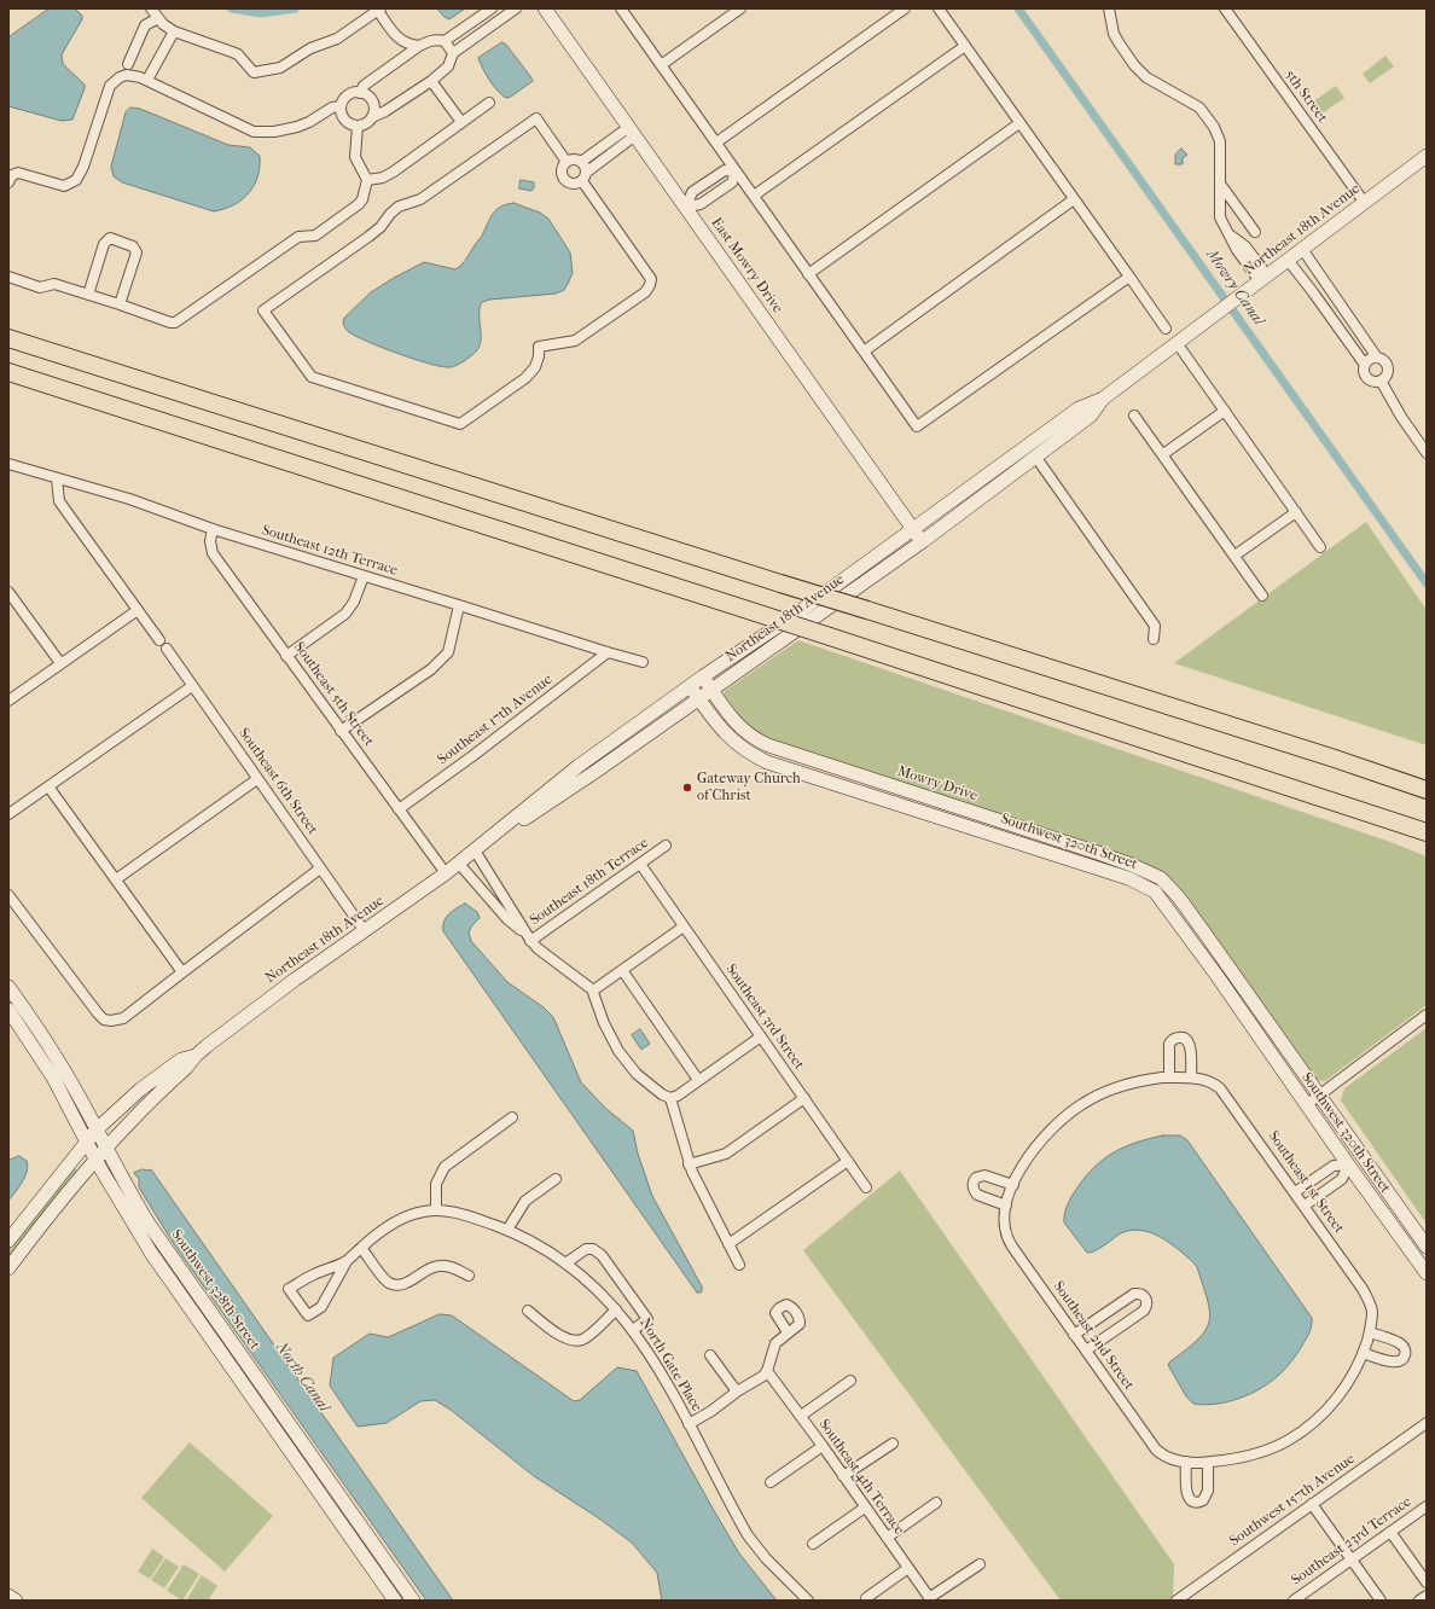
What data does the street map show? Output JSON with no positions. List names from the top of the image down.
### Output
{
  "streets": {
    "street": [
      "5th Street",
      "Northeast 18th Avenue",
      "East Mowry Drive",
      "Southeast 12th Terrace",
      "Southeast 5th Street",
      "Southeast 17th Avenue",
      "Southeast 6th Street",
      "Mowry Drive",
      "Southwest 320th Street",
      "Southeast 18th Terrace",
      "Southeast 3rd Street",
      "Southeast 1st Street",
      "Southwest 328th Street",
      "Southeast 2nd Street",
      "North Gate Place",
      "Southeast 4th Terrace",
      "Southwest 157th Avenue",
      "Southeast 23rd Terrace"
    ]
  },
  "crossings": [
    ["5th Street", "Northeast 18th Avenue"],
    ["Northeast 18th Avenue", "East Mowry Drive"],
    ["Northeast 18th Avenue", "Southeast 5th Street"],
    ["Northeast 18th Avenue", "Southeast 6th Street"],
    ["Northeast 18th Avenue", "Mowry Drive"],
    ["Northeast 18th Avenue", "Southwest 320th Street"],
    ["Northeast 18th Avenue", "Southwest 328th Street"],
    ["Southeast 12th Terrace", "Southeast 5th Street"],
    ["Southeast 12th Terrace", "Southeast 17th Avenue"],
    ["Southeast 5th Street", "Southeast 17th Avenue"],
    ["Mowry Drive", "Southwest 320th Street"],
    ["Southeast 18th Terrace", "Southeast 3rd Street"],
    ["Southeast 1st Street", "Southeast 2nd Street"]
  ],
  "water": ["Mowry Canal", "North Canal"],
  "places": ["Gateway Church of Christ"]
}
